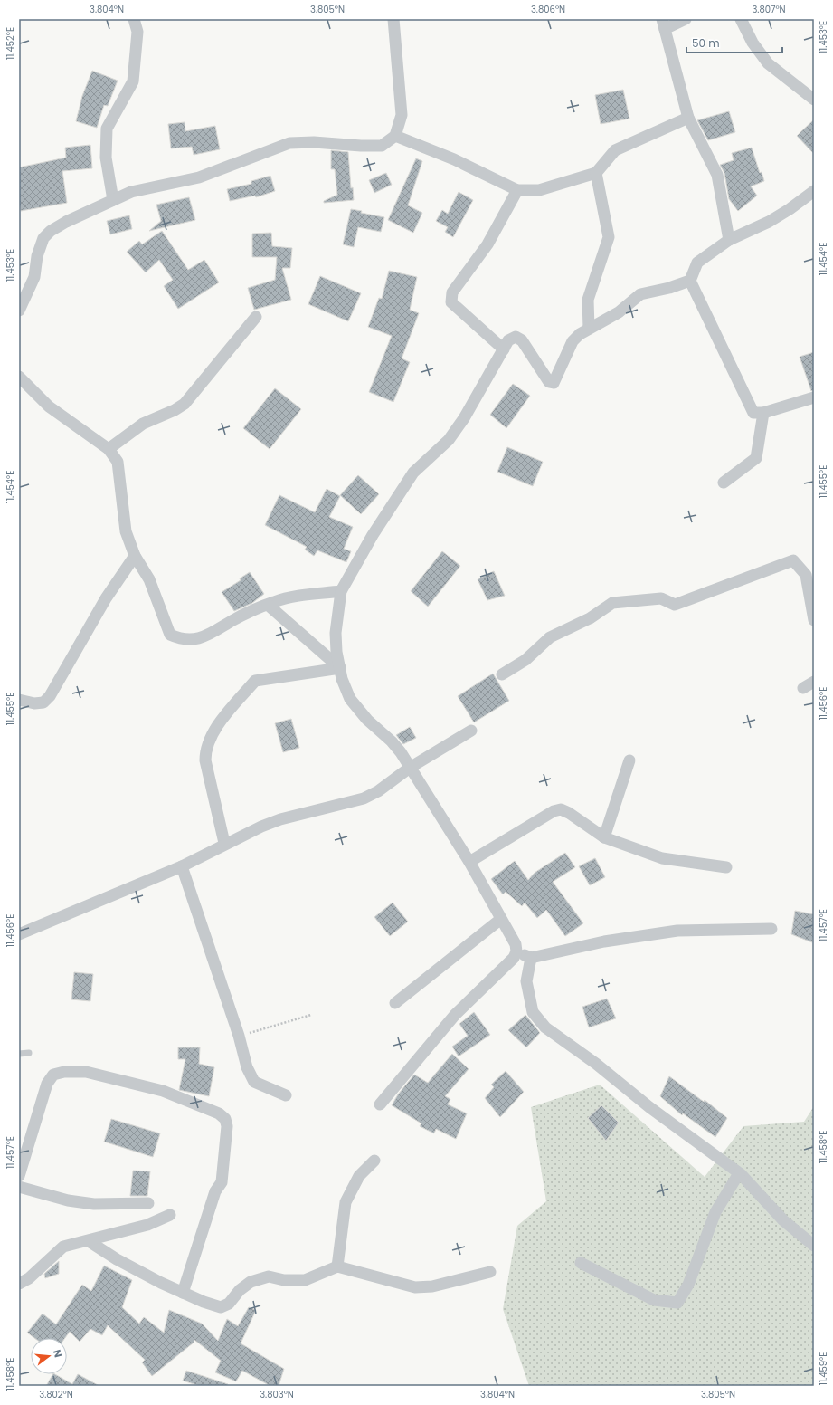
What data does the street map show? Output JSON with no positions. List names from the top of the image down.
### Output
{
  "scale_bar": "50 m",
  "north": "right",
  "coordinates": [
    "3.804°N",
    "3.805°N",
    "3.806°N",
    "3.807°N",
    "11.453°E",
    "11.452°E",
    "11.454°E",
    "11.455°E",
    "11.456°E",
    "11.457°E",
    "11.458°E",
    "11.459°E",
    "3.802°N",
    "3.803°N"
  ]
}
